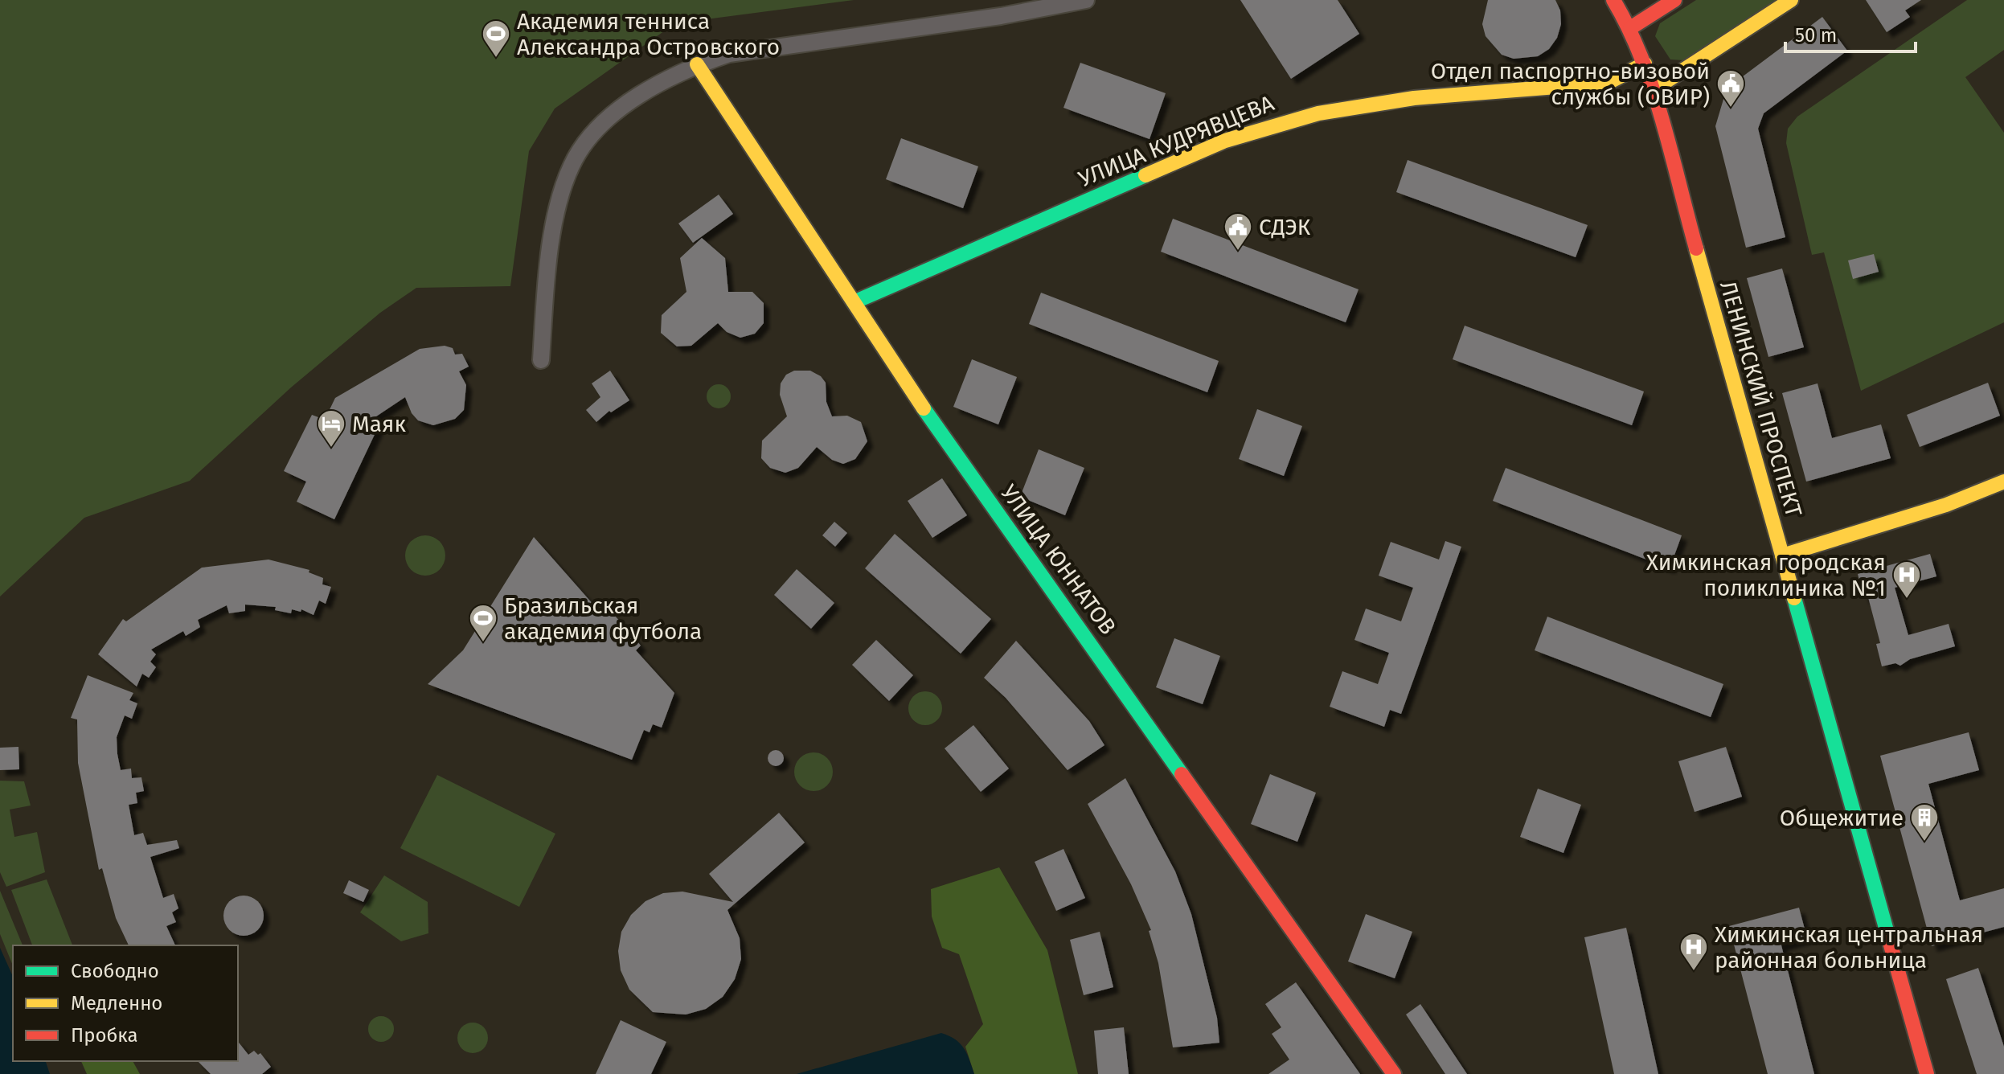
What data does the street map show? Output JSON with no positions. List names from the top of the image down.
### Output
{
  "streets": {
    "street": ["УЛИЦА КУДРЯВЦЕВА", "ЛЕНИНСКИЙ ПРОСПЕКТ", "УЛИЦА ЮННАТОВ"]
  },
  "crossings": [
    ["УЛИЦА КУДРЯВЦЕВА", "ЛЕНИНСКИЙ ПРОСПЕКТ"],
    ["УЛИЦА КУДРЯВЦЕВА", "УЛИЦА ЮННАТОВ"]
  ],
  "places": {
    "sports": ["Академия тенниса Александра Островского", "Бразильская академия футбола"],
    "public building": ["Отдел паспортно-визовой службы (ОВИР)", "СДЭК"],
    "hotel": ["Маяк"],
    "hospital": ["Химкинская городская поликлиника №1", "Химкинская центральная районная больница"],
    "building": ["Общежитие"]
  },
  "legend": ["Свободно", "Медленно", "Пробка"],
  "scale_bar": "50 m"
}
